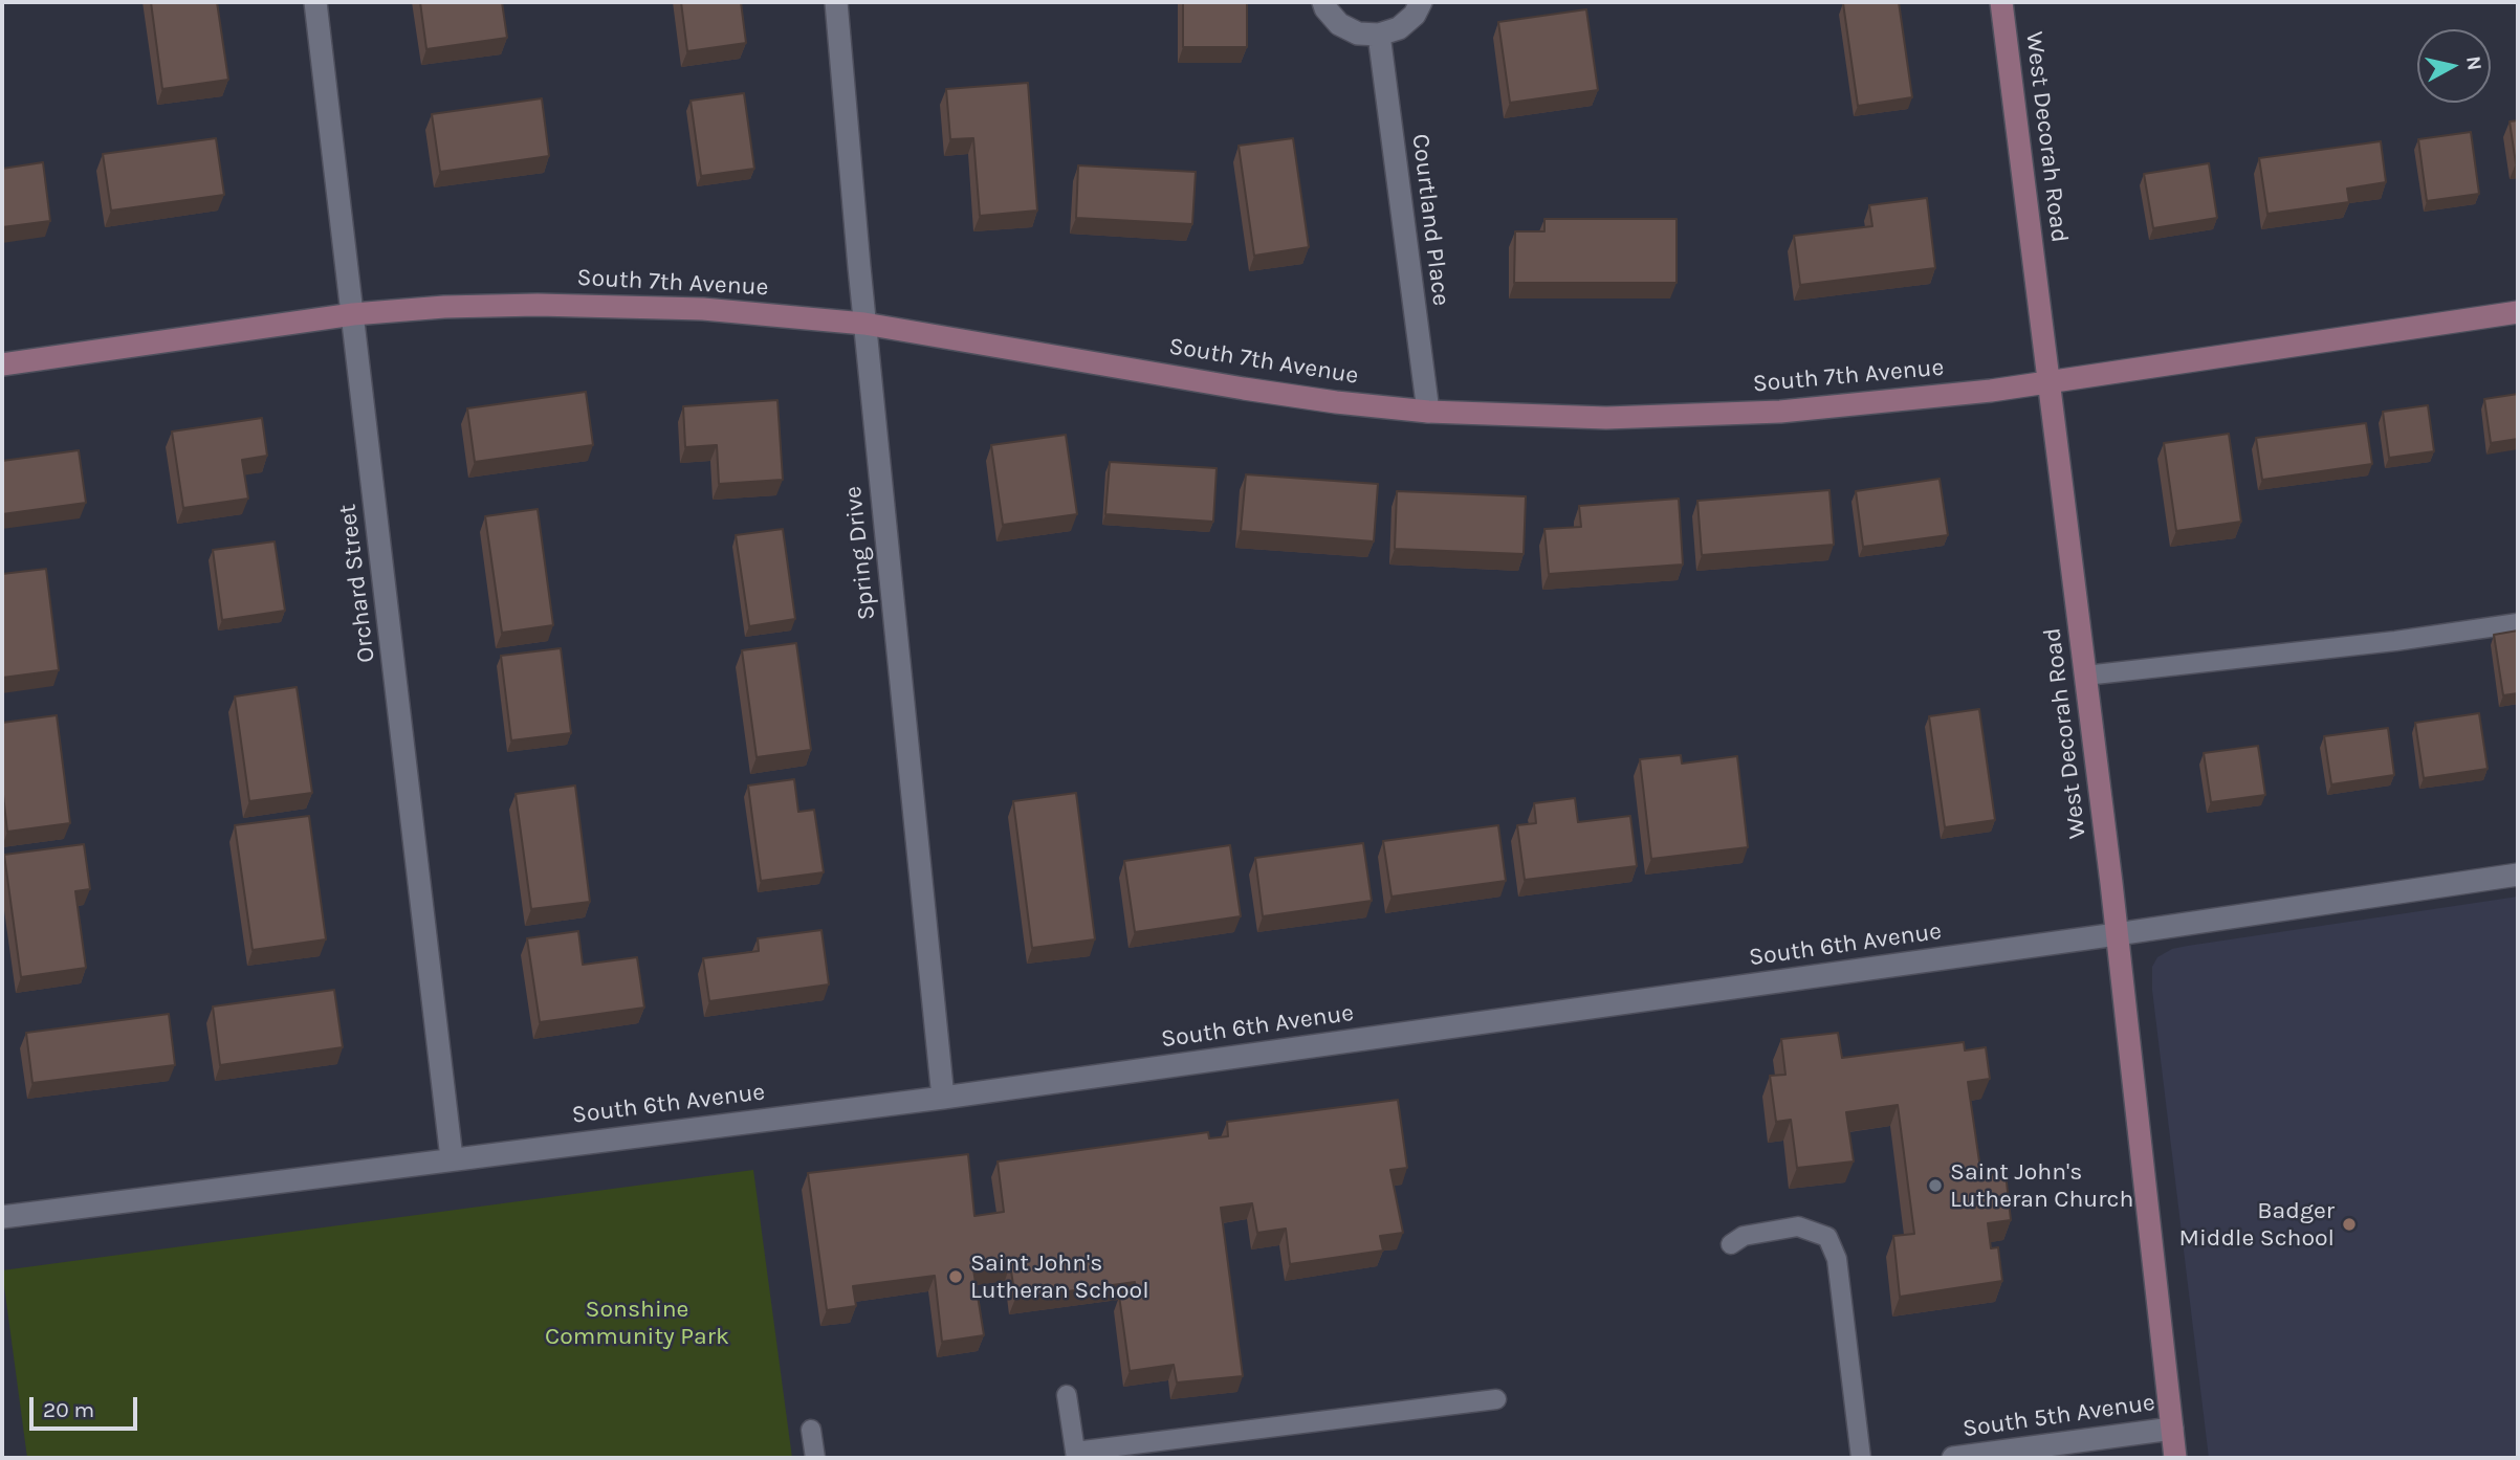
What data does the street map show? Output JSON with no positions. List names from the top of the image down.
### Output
{
  "streets": {
    "street": [
      "West Decorah Road",
      "Courtland Place",
      "South 7th Avenue",
      "Spring Drive",
      "Orchard Street",
      "South 6th Avenue",
      "South 5th Avenue"
    ]
  },
  "crossings": [
    ["West Decorah Road", "South 7th Avenue"],
    ["West Decorah Road", "South 6th Avenue"],
    ["West Decorah Road", "South 5th Avenue"],
    ["Courtland Place", "South 7th Avenue"],
    ["South 7th Avenue", "Spring Drive"],
    ["South 7th Avenue", "Orchard Street"],
    ["Spring Drive", "South 6th Avenue"],
    ["Orchard Street", "South 6th Avenue"]
  ],
  "parks": ["Sonshine Community Park"],
  "places": ["Saint John's Lutheran Church", "Badger Middle School", "Saint John's Lutheran School"],
  "scale_bar": "20 m",
  "north": "right"
}
